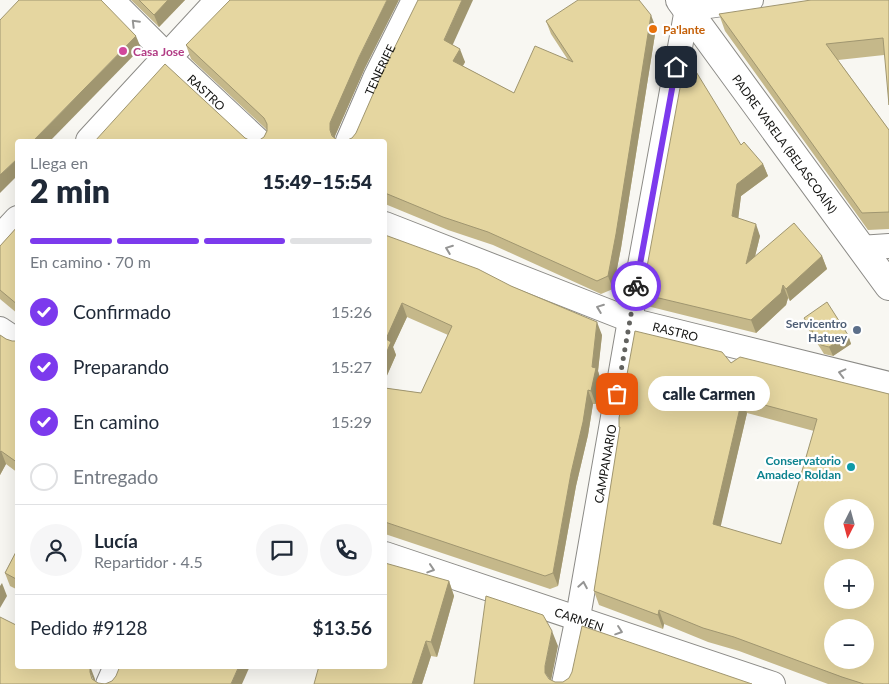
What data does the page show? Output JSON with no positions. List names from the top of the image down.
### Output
{
  "streets": {
    "main road": ["PADRE VARELA (BELASCOAÍN)"],
    "street": [
      "TENERIFE",
      "RASTRO",
      "CAMPANARIO",
      "CARMEN"
    ]
  },
  "crossings": [
    ["RASTRO", "CAMPANARIO"],
    ["PADRE VARELA (BELASCOAÍN)", "CAMPANARIO"],
    ["CAMPANARIO", "CARMEN"]
  ],
  "one_way": ["RASTRO", "CAMPANARIO", "CARMEN"],
  "places": [
    "Pa'lante",
    "Casa Jose",
    "Servicentro Hatuey",
    "calle Carmen",
    "Conservatorio Amadeo Roldan"
  ],
  "north": "bottom",
  "page": {
    "heading": ["2 min", "Llega en", "15:49–15:54"],
    "panel": [
      "Lucía",
      "Repartidor · 4.5",
      "Pedido #9128",
      "$13.56"
    ],
    "bar": "En camino · 70 m",
    "list": [
      ["Confirmado", "15:26"],
      ["Preparando", "15:27"],
      ["En camino", "15:29"],
      "Entregado"
    ],
    "bubble": "calle Carmen",
    "map_buttons": ["+", "−"]
  }
}
